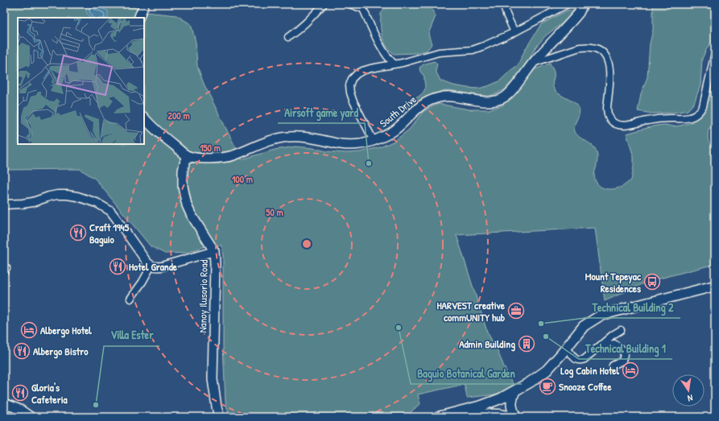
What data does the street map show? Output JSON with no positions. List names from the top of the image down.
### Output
{
  "streets": {
    "main road": ["South Drive", "Nanoy Ilusorio Road"]
  },
  "crossings": [
    ["South Drive", "Nanoy Ilusorio Road"]
  ],
  "places": {
    "other": [
      "Airsoft game yard",
      "Technical Building 2",
      "Baguio Botanical Garden",
      "Technical Building 1",
      "Villa Ester"
    ],
    "restaurant": [
      "Craft 1945 Baguio",
      "Hotel Grande",
      "Albergo Bistro",
      "Gloria's Cafeteria"
    ],
    "bus stop": ["Mount Tepeyac Residences"],
    "office": ["HARVEST creative commUNITY hub"],
    "hotel": ["Albergo Hotel", "Log Cabin Hotel"],
    "building": ["Admin Building"],
    "cafe": ["Snooze Coffee"]
  },
  "north": "bottom",
  "rings": [
    "200 m",
    "150 m",
    "100 m",
    "50 m"
  ]
}
